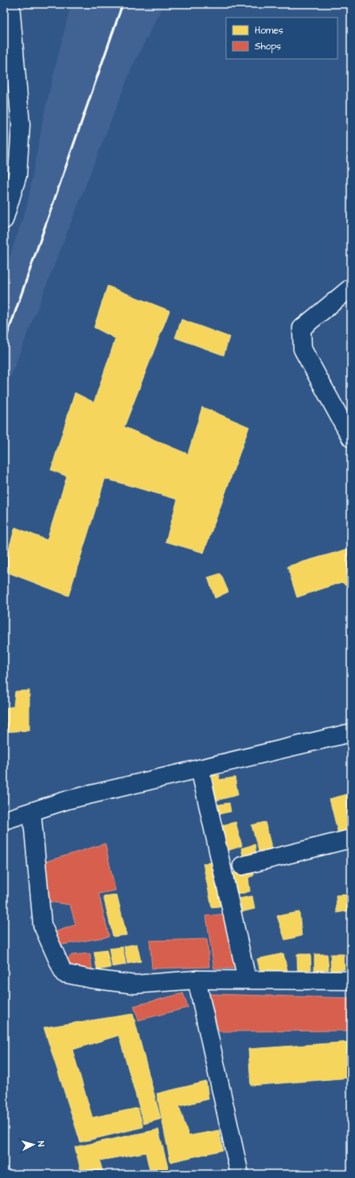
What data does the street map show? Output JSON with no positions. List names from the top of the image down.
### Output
{
  "legend": ["Homes", "Shops"],
  "north": "right"
}
